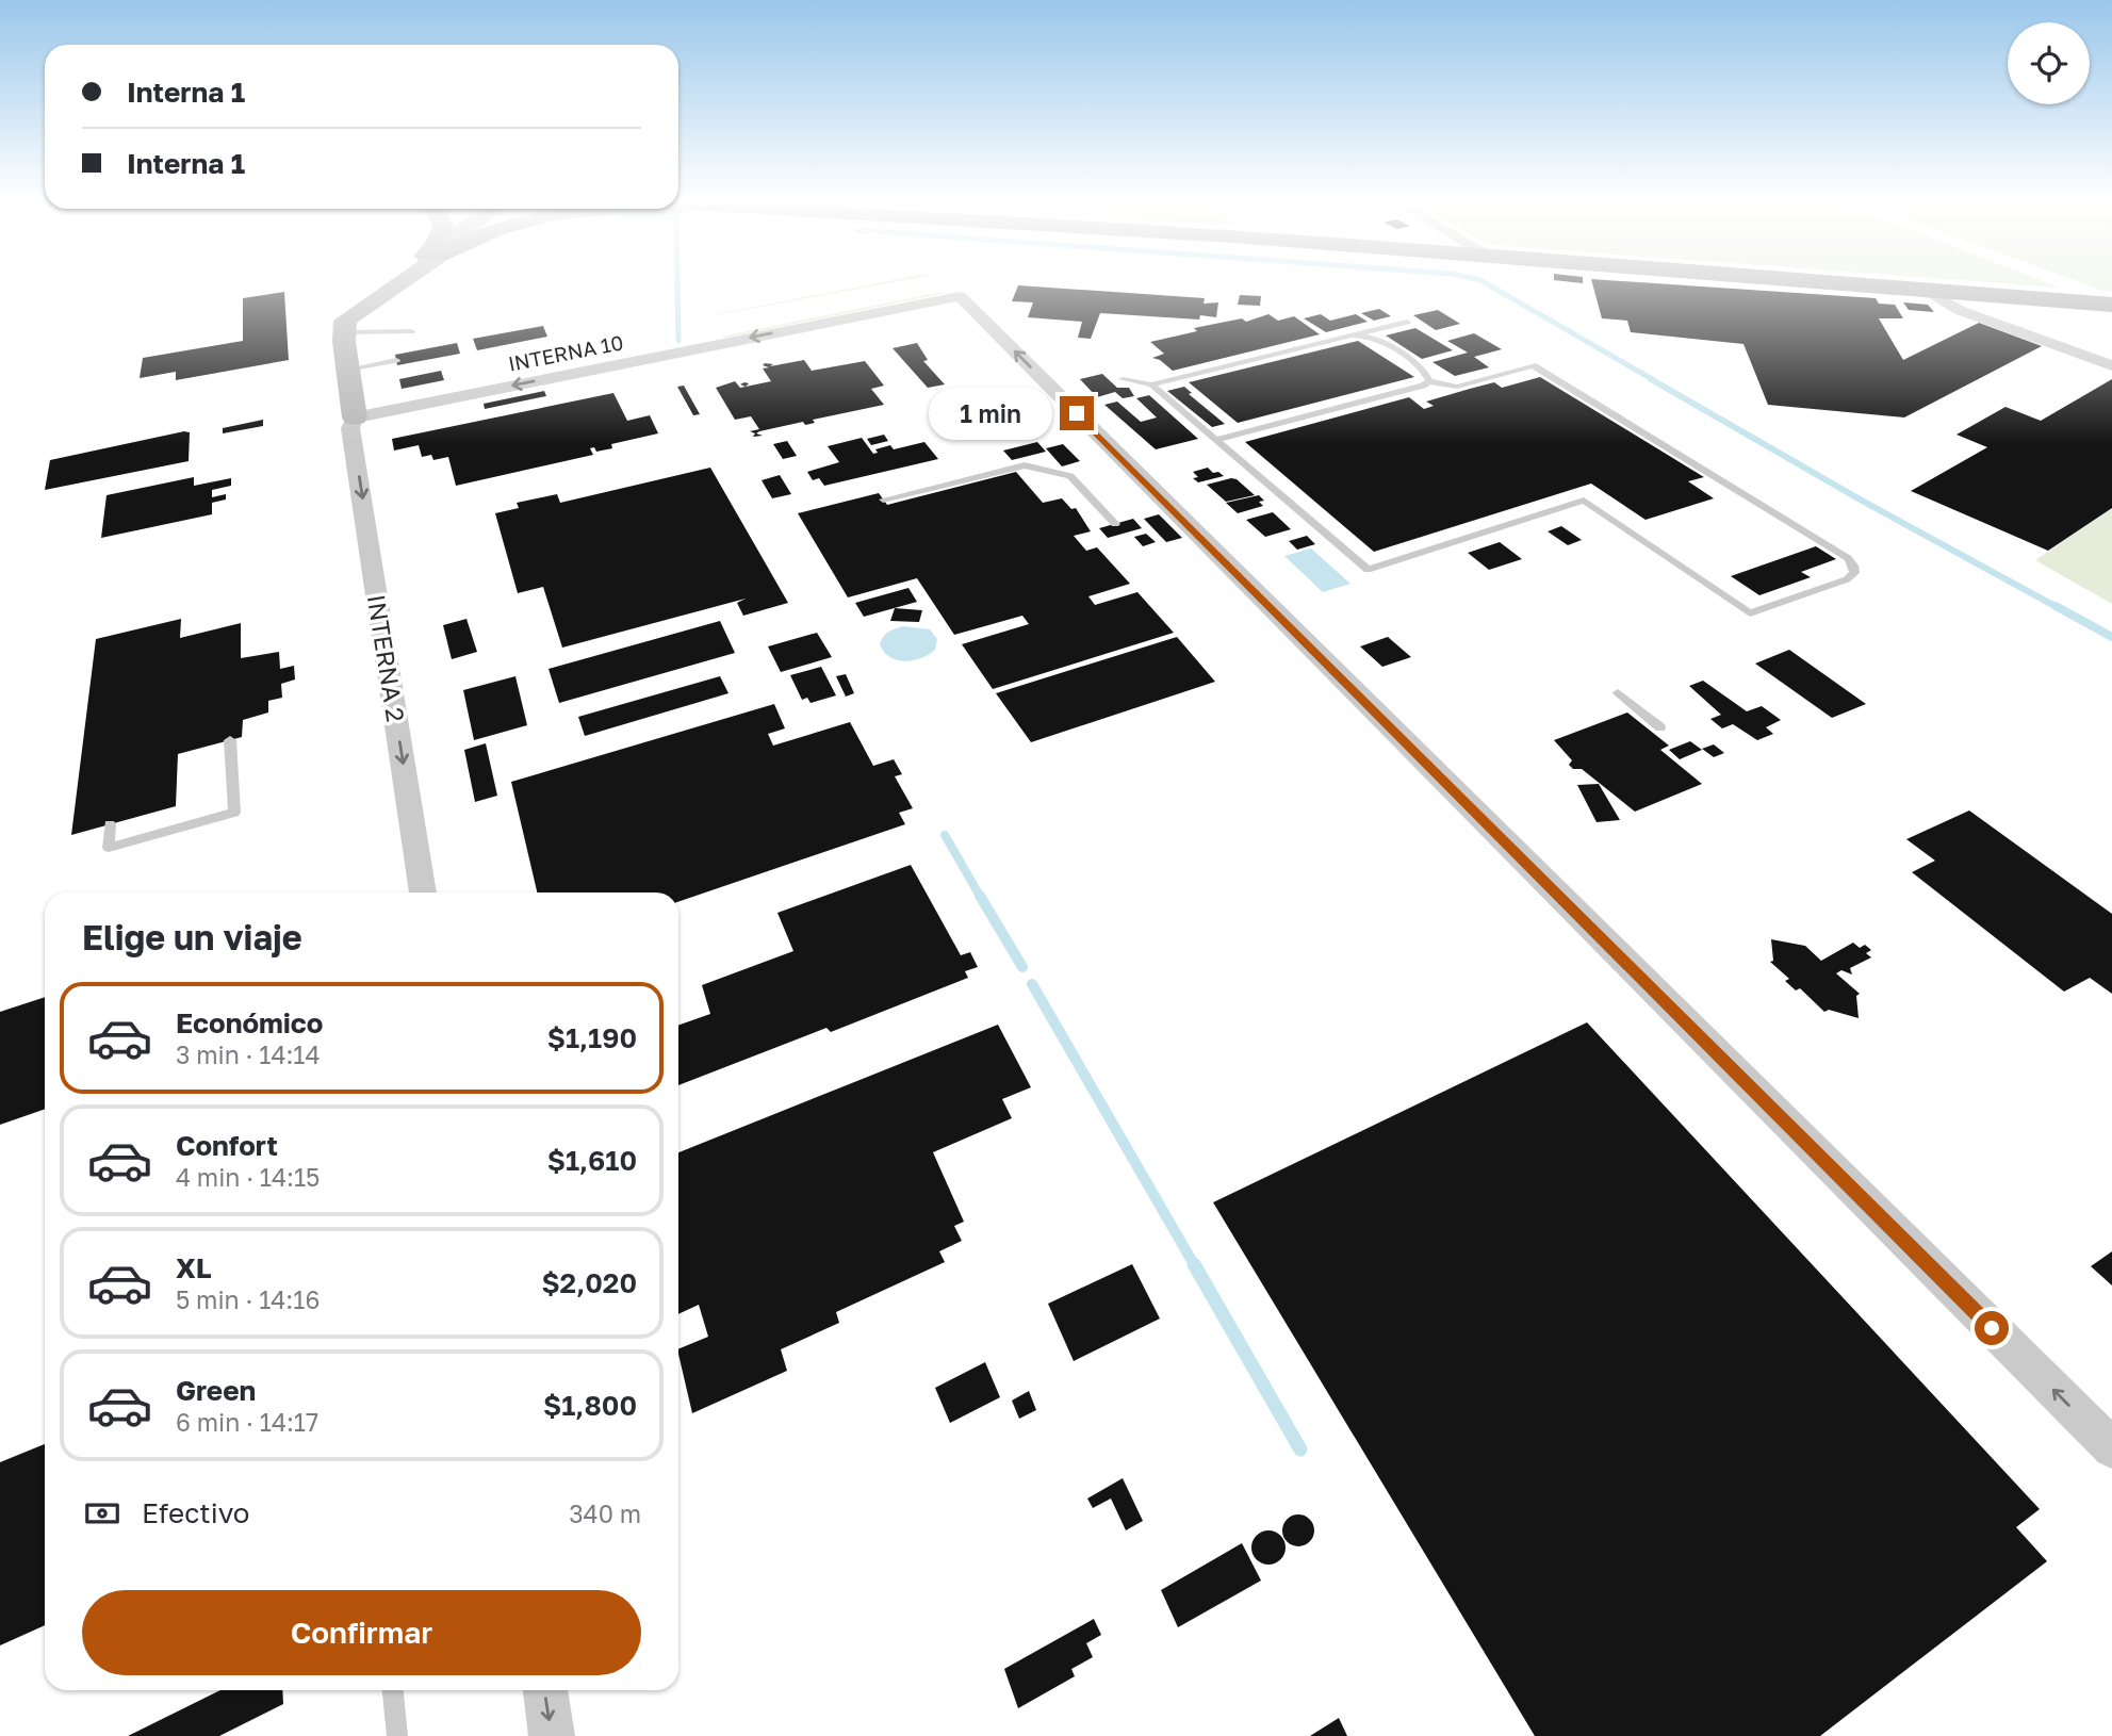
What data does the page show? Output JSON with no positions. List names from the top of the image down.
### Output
{
  "streets": {
    "street": ["INTERNA 10", "INTERNA 2"]
  },
  "crossings": [
    ["INTERNA 10", "INTERNA 2"]
  ],
  "one_way": ["INTERNA 10", "INTERNA 2"],
  "page": {
    "banner": ["Interna 1", "Interna 1"],
    "bubble": "1 min",
    "heading": "Elige un viaje",
    "list": [
      {
        "name": "Económico",
        "note": "3 min · 14:14",
        "value": "$1,190"
      },
      {
        "name": "Confort",
        "note": "4 min · 14:15",
        "value": "$1,610"
      },
      {
        "name": "XL",
        "note": "5 min · 14:16",
        "value": "$2,020"
      },
      {
        "name": "Green",
        "note": "6 min · 14:17",
        "value": "$1,800"
      }
    ],
    "pay": ["Efectivo", "340 m"],
    "buttons": "Confirmar"
  }
}
